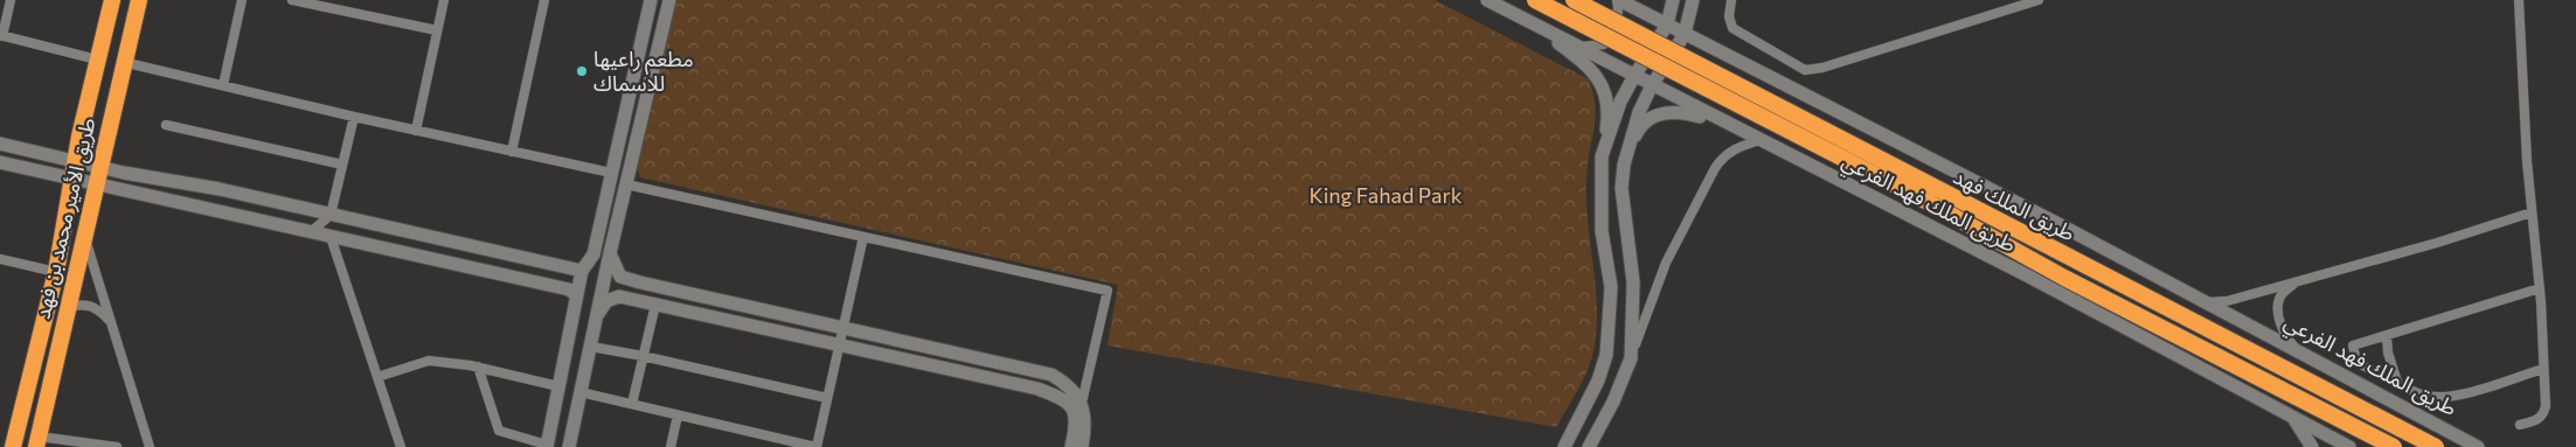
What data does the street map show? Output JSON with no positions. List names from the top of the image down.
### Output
{
  "streets": {
    "highway": ["طريق الملك فهد", "طريق الأمير محمد بن فهد"],
    "street": ["طريق الملك فهد الفرعي"]
  },
  "parks": ["King Fahad Park"],
  "places": ["مطعم راعيها للاسماك"]
}
